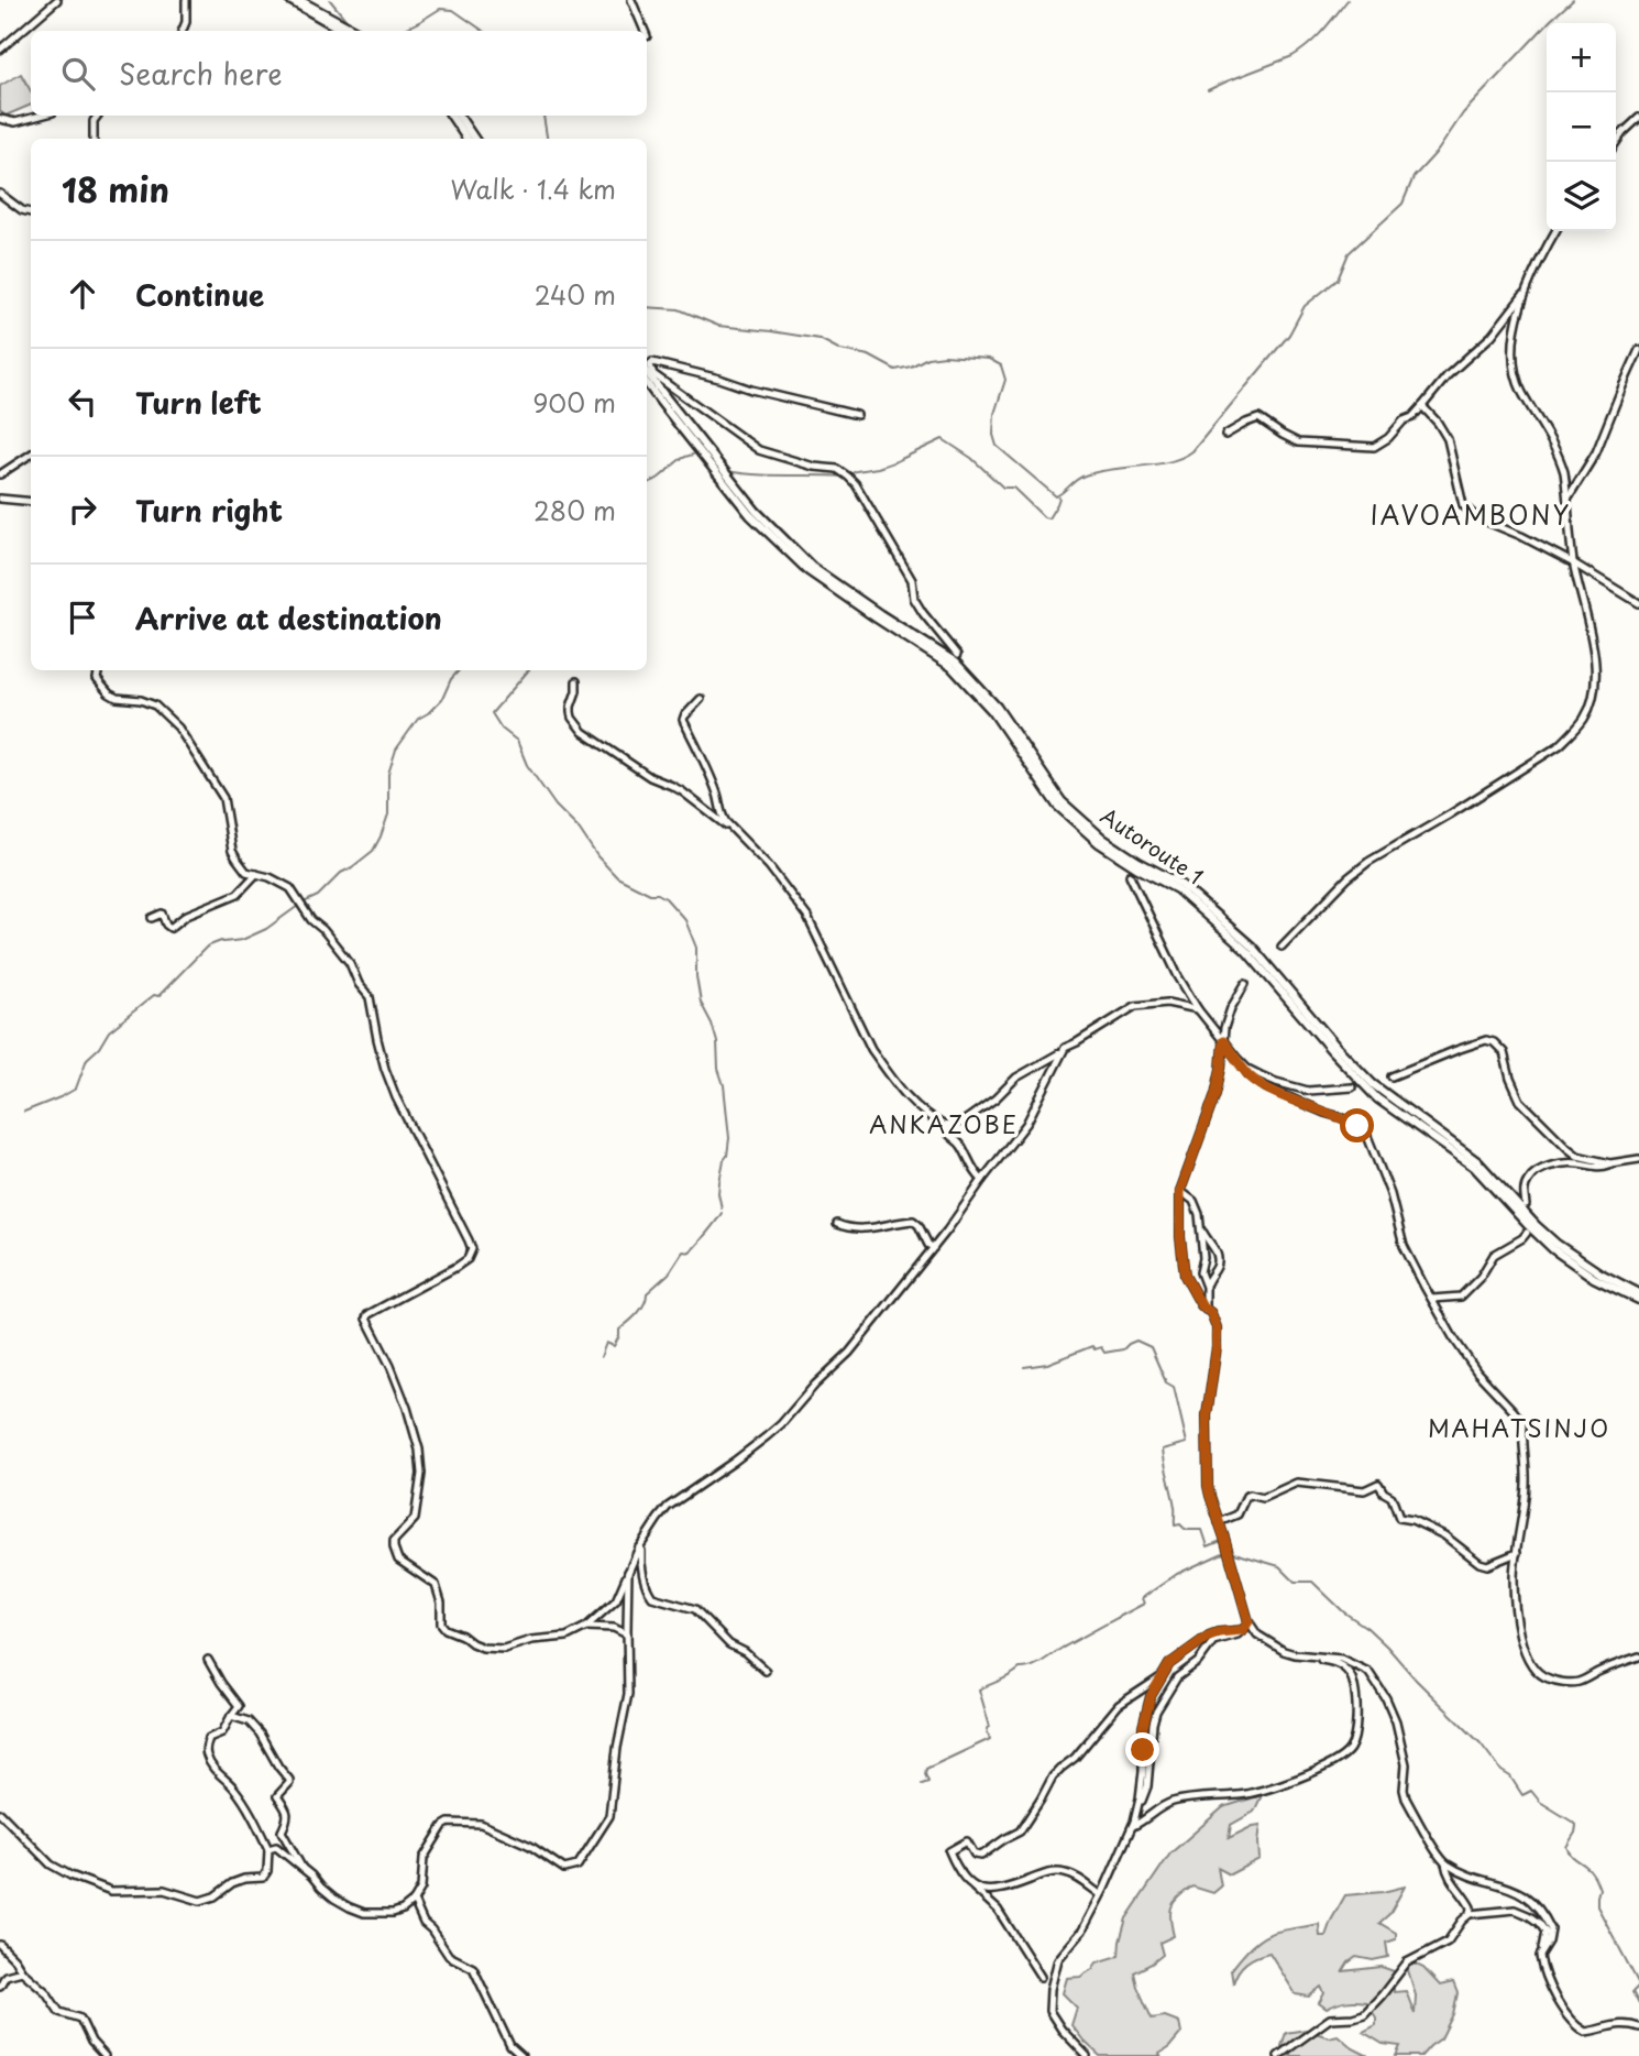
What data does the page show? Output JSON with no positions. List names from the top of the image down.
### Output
{
  "streets": {
    "main road": ["Autoroute 1"]
  },
  "districts": ["IAVOAMBONY", "ANKAZOBE", "MAHATSINJO"],
  "page": {
    "map_buttons": ["+", "−"],
    "search": "Search here",
    "heading": ["18 min", "Walk · 1.4 km"],
    "list": [
      ["Continue", "240 m"],
      ["Turn left", "900 m"],
      ["Turn right", "280 m"],
      "Arrive at destination"
    ]
  }
}
